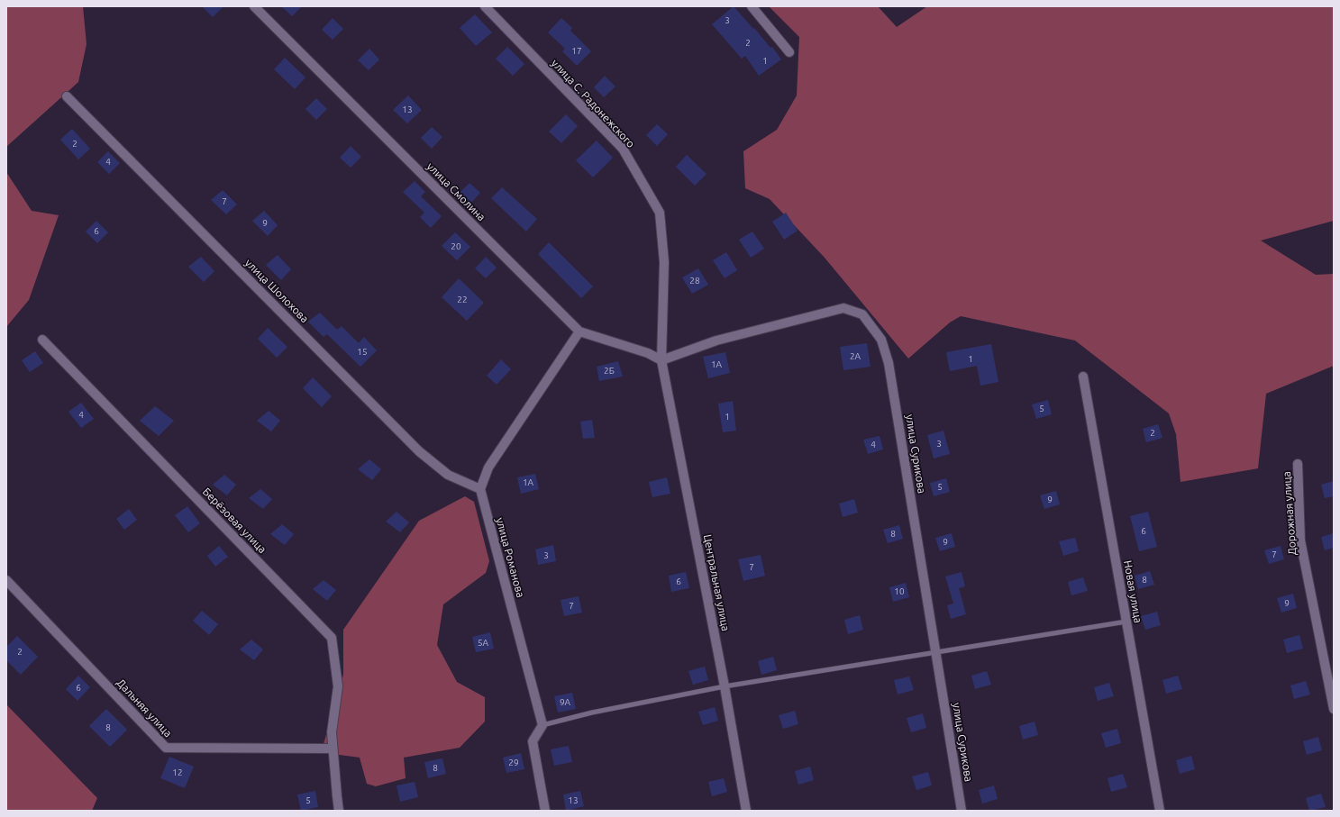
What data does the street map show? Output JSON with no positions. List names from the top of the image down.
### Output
{
  "streets": {
    "street": [
      "улица С. Радонежского",
      "улица Смолина",
      "улица Шолохова",
      "улица Сурикова",
      "Дорожная улица",
      "Берёзовая улица",
      "улица Романова",
      "Центральная улица",
      "Новая улица",
      "Дальняя улица"
    ]
  },
  "crossings": [
    ["улица С. Радонежского", "улица Смолина"],
    ["улица С. Радонежского", "улица Сурикова"],
    ["улица С. Радонежского", "Центральная улица"],
    ["улица Смолина", "улица Сурикова"],
    ["улица Смолина", "Центральная улица"],
    ["улица Шолохова", "улица Романова"],
    ["улица Сурикова", "Центральная улица"],
    ["Берёзовая улица", "Дальняя улица"]
  ],
  "house_numbers": [
    "3",
    "2",
    "17",
    "1",
    "13",
    "2",
    "4",
    "7",
    "9",
    "6",
    "20",
    "28",
    "22",
    "15",
    "2А",
    "1",
    "1А",
    "2Б",
    "5",
    "4",
    "1",
    "2",
    "3",
    "4",
    "1А",
    "5",
    "9",
    "6",
    "8",
    "9",
    "7",
    "3",
    "7",
    "8",
    "6",
    "10",
    "9",
    "7",
    "5А",
    "2",
    "6",
    "9А",
    "8",
    "29",
    "8",
    "12",
    "5",
    "13"
  ]
}
